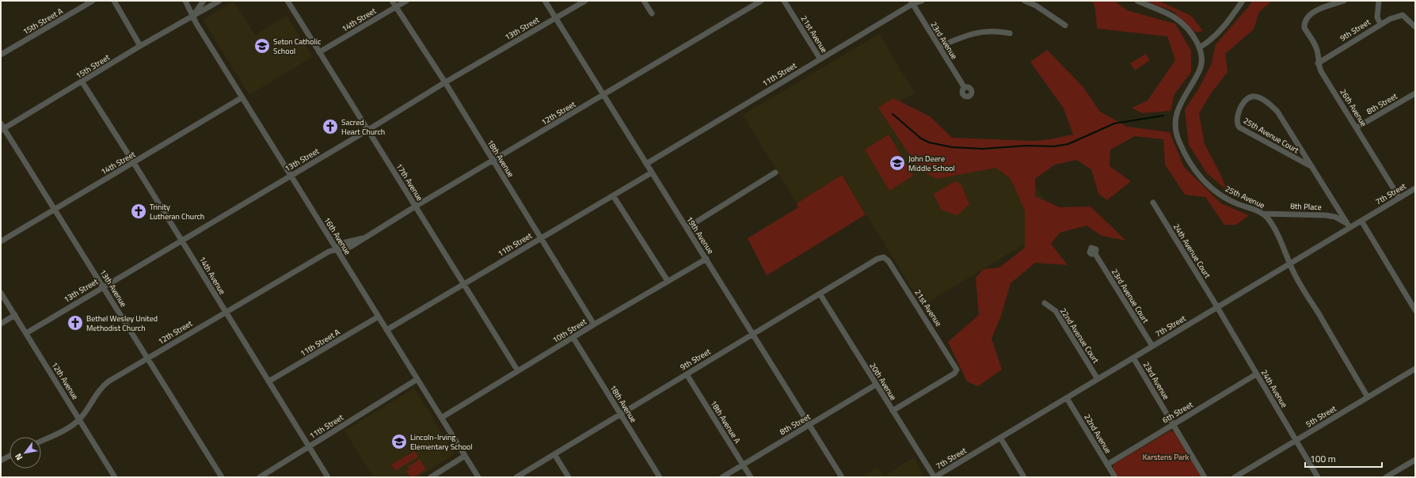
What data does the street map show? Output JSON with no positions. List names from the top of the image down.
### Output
{
  "streets": {
    "street": [
      "14th Street",
      "15th Street A",
      "13th Street",
      "9th Street",
      "21st Avenue",
      "23rd Avenue",
      "15th Street",
      "11th Street",
      "8th Street",
      "26th Avenue",
      "12th Street",
      "25th Avenue Court",
      "18th Avenue",
      "17th Avenue",
      "7th Street",
      "25th Avenue",
      "8th Place",
      "19th Avenue",
      "16th Avenue",
      "24th Avenue Court",
      "14th Avenue",
      "13th Avenue",
      "23rd Avenue Court",
      "10th Street",
      "22nd Avenue Court",
      "11th Street A",
      "12th Avenue",
      "20th Avenue",
      "24th Avenue",
      "6th Street",
      "5th Street",
      "18th Avenue A",
      "22nd Avenue"
    ]
  },
  "crossings": [
    ["14th Street", "18th Avenue"],
    ["14th Street", "17th Avenue"],
    ["14th Street", "16th Avenue"],
    ["14th Street", "14th Avenue"],
    ["14th Street", "13th Avenue"],
    ["13th Street", "18th Avenue"],
    ["13th Street", "17th Avenue"],
    ["13th Street", "19th Avenue"],
    ["13th Street", "16th Avenue"],
    ["13th Street", "14th Avenue"],
    ["13th Street", "13th Avenue"],
    ["13th Street", "12th Avenue"],
    ["9th Street", "21st Avenue"],
    ["9th Street", "26th Avenue"],
    ["9th Street", "18th Avenue"],
    ["9th Street", "19th Avenue"],
    ["9th Street", "20th Avenue"],
    ["9th Street", "18th Avenue A"],
    ["21st Avenue", "11th Street"],
    ["21st Avenue", "20th Avenue"],
    ["23rd Avenue", "11th Street"],
    ["23rd Avenue", "7th Street"],
    ["23rd Avenue", "6th Street"],
    ["15th Street", "16th Avenue"],
    ["15th Street", "14th Avenue"],
    ["15th Street", "13th Avenue"],
    ["11th Street", "18th Avenue"],
    ["11th Street", "17th Avenue"],
    ["11th Street", "19th Avenue"],
    ["11th Street", "16th Avenue"],
    ["11th Street", "14th Avenue"],
    ["8th Street", "26th Avenue"],
    ["8th Street", "19th Avenue"],
    ["8th Street", "20th Avenue"],
    ["8th Street", "18th Avenue A"],
    ["26th Avenue", "7th Street"],
    ["12th Street", "18th Avenue"],
    ["12th Street", "17th Avenue"],
    ["12th Street", "19th Avenue"],
    ["12th Street", "16th Avenue"],
    ["12th Street", "14th Avenue"],
    ["12th Street", "13th Avenue"],
    ["12th Street", "12th Avenue"],
    ["25th Avenue Court", "7th Street"],
    ["25th Avenue Court", "8th Place"],
    ["18th Avenue", "10th Street"],
    ["17th Avenue", "10th Street"],
    ["7th Street", "25th Avenue"],
    ["7th Street", "8th Place"],
    ["7th Street", "24th Avenue Court"],
    ["7th Street", "23rd Avenue Court"],
    ["7th Street", "22nd Avenue Court"],
    ["7th Street", "20th Avenue"],
    ["7th Street", "24th Avenue"],
    ["7th Street", "22nd Avenue"],
    ["25th Avenue", "8th Place"],
    ["25th Avenue", "5th Street"],
    ["19th Avenue", "10th Street"],
    ["16th Avenue", "10th Street"],
    ["16th Avenue", "11th Street A"],
    ["24th Avenue Court", "24th Avenue"],
    ["14th Avenue", "11th Street A"],
    ["24th Avenue", "6th Street"],
    ["24th Avenue", "5th Street"],
    ["6th Street", "22nd Avenue"]
  ],
  "parks": ["Karstens Park"],
  "places": {
    "school or university": ["Seton Catholic School", "John Deere Middle School", "Lincoln-Irving Elementary School"],
    "church": ["Sacred Heart Church", "Trinity Lutheran Church", "Bethel Wesley United Methodist Church"]
  },
  "scale_bar": "100 m",
  "north": "bottom left"
}
